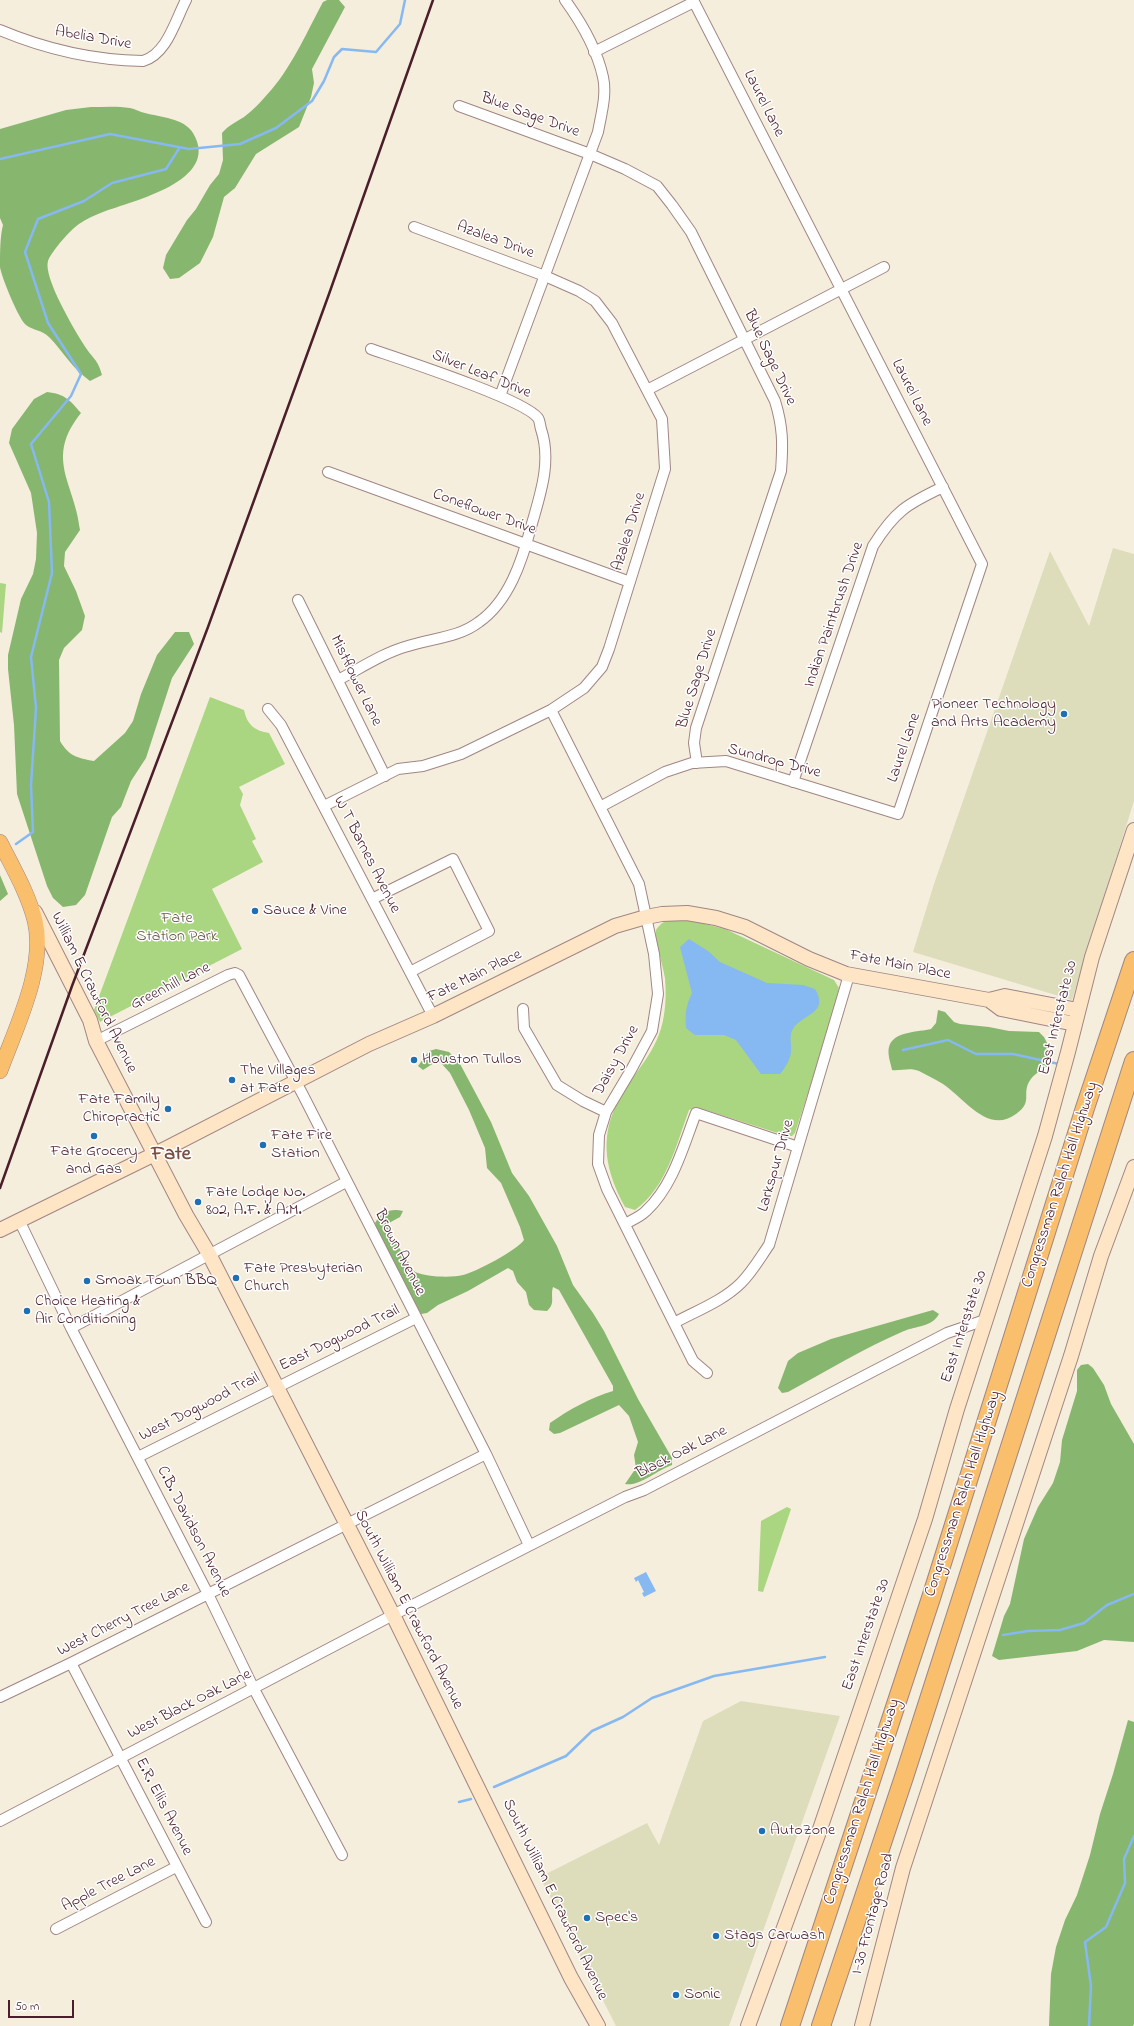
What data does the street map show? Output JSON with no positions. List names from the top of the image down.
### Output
{
  "streets": {
    "highway": ["Congressman Ralph Hall Highway"],
    "main road": [
      "Fate Main Place",
      "William E Crawford Avenue",
      "East Interstate 30",
      "South William E Crawford Avenue",
      "I-30 Frontage Road"
    ],
    "street": [
      "Abelia Drive",
      "Laurel Lane",
      "Blue Sage Drive",
      "Azalea Drive",
      "Silver Leaf Drive",
      "Coneflower Drive",
      "Indian Paintbrush Drive",
      "Mistflower Lane",
      "Sundrop Drive",
      "W T Barnes Avenue",
      "Greenhill Lane",
      "Daisy Drive",
      "Larkspur Drive",
      "Brown Avenue",
      "East Dogwood Trail",
      "West Dogwood Trail",
      "Black Oak Lane",
      "C.B. Davidson Avenue",
      "West Cherry Tree Lane",
      "West Black Oak Lane",
      "E.R. Ellis Avenue",
      "Apple Tree Lane"
    ]
  },
  "crossings": [
    ["Laurel Lane", "Indian Paintbrush Drive"],
    ["Laurel Lane", "Sundrop Drive"],
    ["Blue Sage Drive", "Sundrop Drive"],
    ["Azalea Drive", "Coneflower Drive"],
    ["Azalea Drive", "Mistflower Lane"],
    ["Azalea Drive", "W T Barnes Avenue"],
    ["Azalea Drive", "Daisy Drive"],
    ["Silver Leaf Drive", "Coneflower Drive"],
    ["Silver Leaf Drive", "Mistflower Lane"],
    ["Indian Paintbrush Drive", "Sundrop Drive"],
    ["Sundrop Drive", "Daisy Drive"],
    ["W T Barnes Avenue", "Fate Main Place"],
    ["Fate Main Place", "William E Crawford Avenue"],
    ["Fate Main Place", "East Interstate 30"],
    ["Fate Main Place", "Daisy Drive"],
    ["Fate Main Place", "Larkspur Drive"],
    ["Fate Main Place", "Brown Avenue"],
    ["Fate Main Place", "C.B. Davidson Avenue"],
    ["Greenhill Lane", "William E Crawford Avenue"],
    ["Greenhill Lane", "Brown Avenue"],
    ["William E Crawford Avenue", "South William E Crawford Avenue"],
    ["East Interstate 30", "Black Oak Lane"],
    ["Daisy Drive", "Larkspur Drive"],
    ["Brown Avenue", "East Dogwood Trail"],
    ["Brown Avenue", "Black Oak Lane"],
    ["Brown Avenue", "West Cherry Tree Lane"],
    ["East Dogwood Trail", "West Dogwood Trail"],
    ["East Dogwood Trail", "South William E Crawford Avenue"],
    ["West Dogwood Trail", "C.B. Davidson Avenue"],
    ["West Dogwood Trail", "South William E Crawford Avenue"],
    ["Black Oak Lane", "South William E Crawford Avenue"],
    ["Black Oak Lane", "West Black Oak Lane"],
    ["C.B. Davidson Avenue", "West Cherry Tree Lane"],
    ["C.B. Davidson Avenue", "West Black Oak Lane"],
    ["South William E Crawford Avenue", "West Cherry Tree Lane"],
    ["South William E Crawford Avenue", "West Black Oak Lane"],
    ["West Cherry Tree Lane", "E.R. Ellis Avenue"],
    ["West Black Oak Lane", "E.R. Ellis Avenue"],
    ["E.R. Ellis Avenue", "Apple Tree Lane"]
  ],
  "districts": ["Fate"],
  "parks": ["Fate Station Park"],
  "places": [
    "Pioneer Technology and Arts Academy",
    "Sauce & Vine",
    "Houston Tullos",
    "The Villages at Fate",
    "Fate Family Chiropractic",
    "Fate Grocery and Gas",
    "Fate Fire Station",
    "Fate Lodge No. 802, A.F. & A.M.",
    "Fate Presbyterian Church",
    "Smoak Town BBQ",
    "Choice Heating & Air Conditioning",
    "AutoZone",
    "Spec's",
    "Stags Carwash",
    "Sonic"
  ],
  "scale_bar": "50 m"
}
